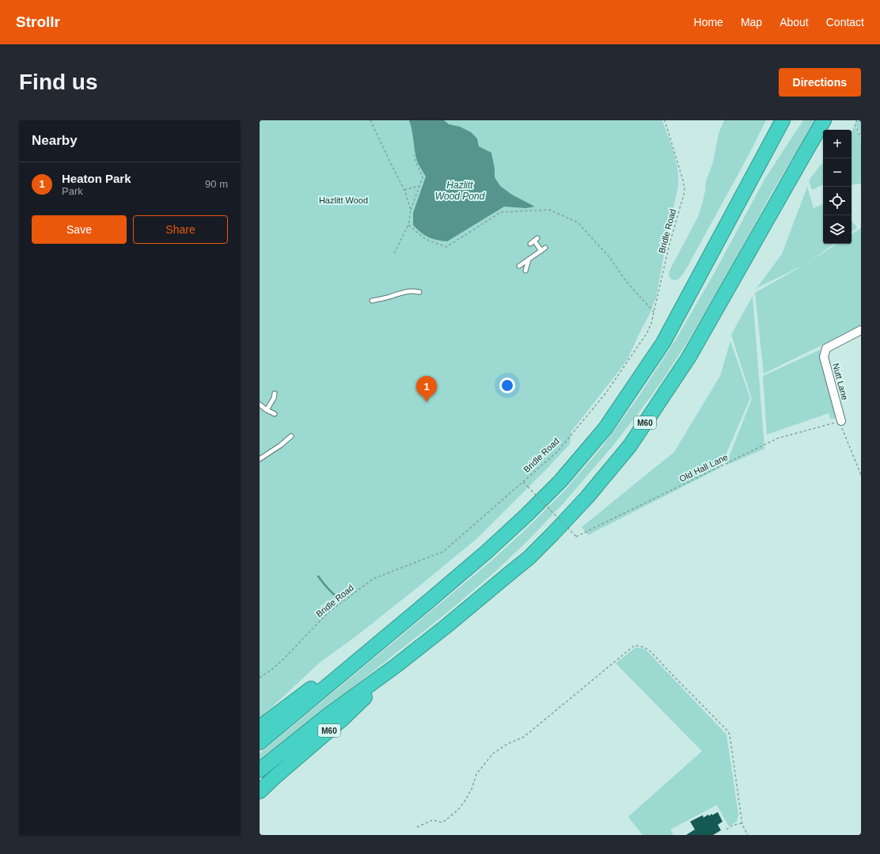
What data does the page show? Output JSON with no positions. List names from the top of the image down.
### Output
{
  "streets": {
    "highway": ["M60"],
    "street": ["Nutt Lane"],
    "path": ["Bridle Road", "Old Hall Lane"]
  },
  "crossings": [
    ["Bridle Road", "Old Hall Lane"],
    ["Nutt Lane", "Old Hall Lane"]
  ],
  "water": ["Hazlitt Wood Pond"],
  "parks": ["Hazlitt Wood"],
  "page": {
    "header": "Strollr",
    "nav": [
      "Home",
      "Map",
      "About",
      "Contact"
    ],
    "buttons": [
      "Directions",
      ["Save", "Share"]
    ],
    "title": "Find us",
    "heading": "Nearby",
    "map_buttons": ["+", "−"],
    "list": [
      {
        "mark": "1",
        "name": "Heaton Park",
        "note": "Park",
        "value": "90 m"
      }
    ],
    "pins": "1"
  }
}
